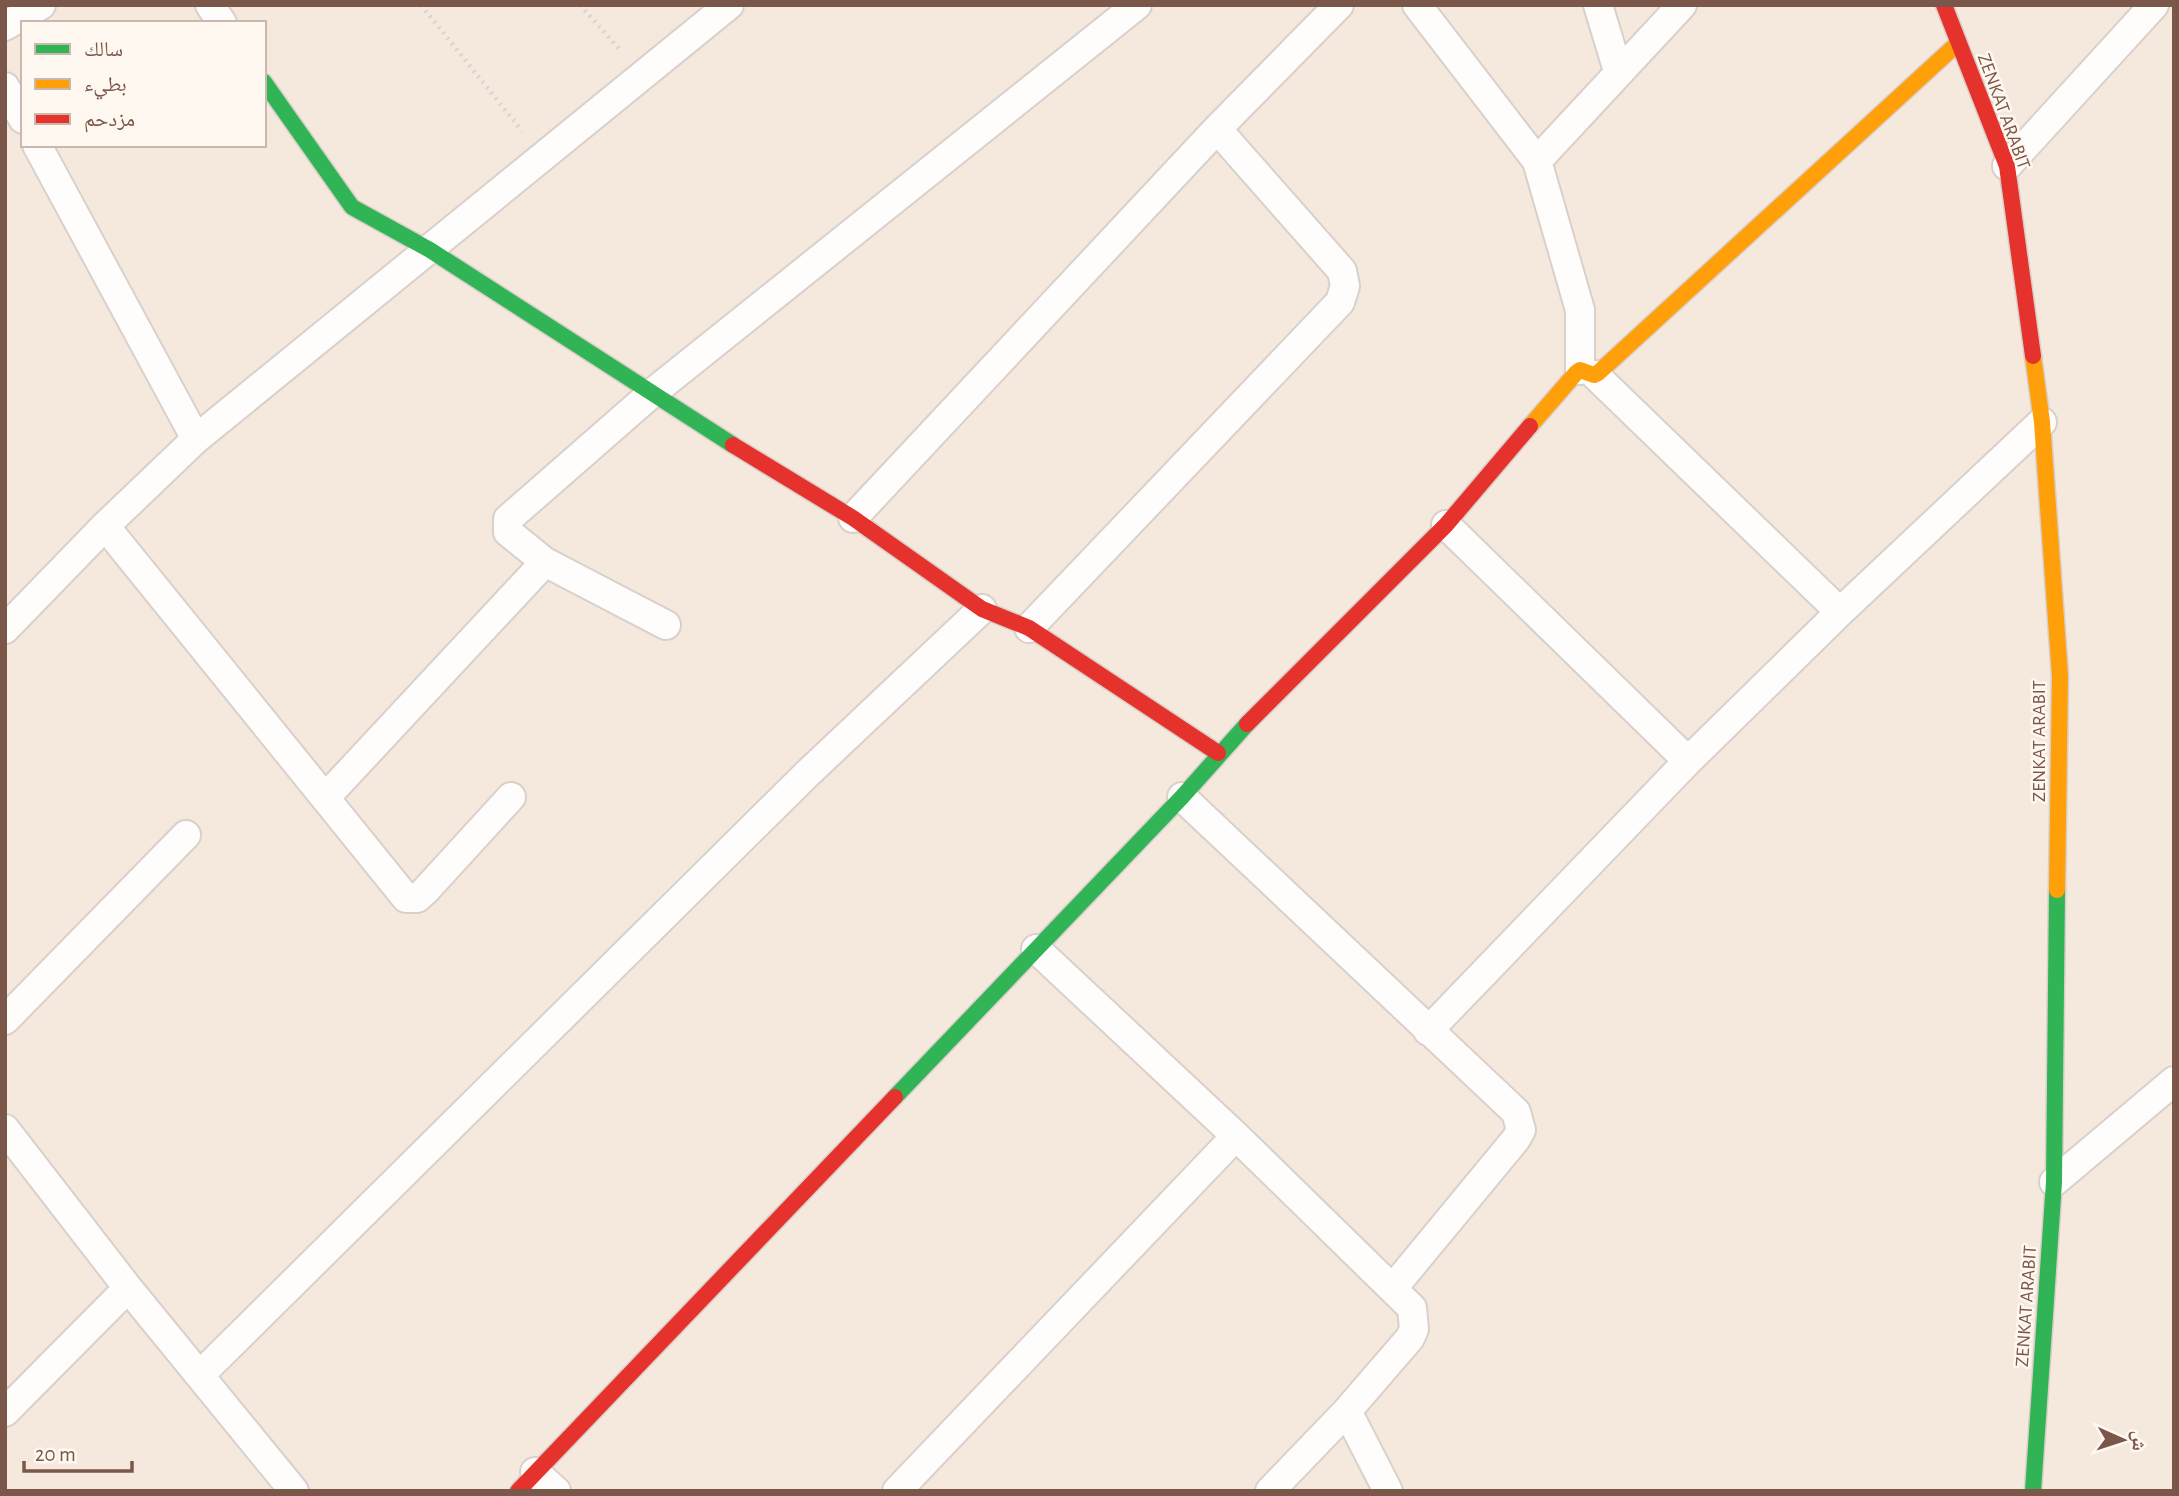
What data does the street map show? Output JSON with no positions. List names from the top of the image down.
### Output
{
  "streets": {
    "street": ["ZENKAT ARABIT"]
  },
  "legend": ["سالك", "بطيء", "مزدحم"],
  "scale_bar": "20 m",
  "north": "right"
}
